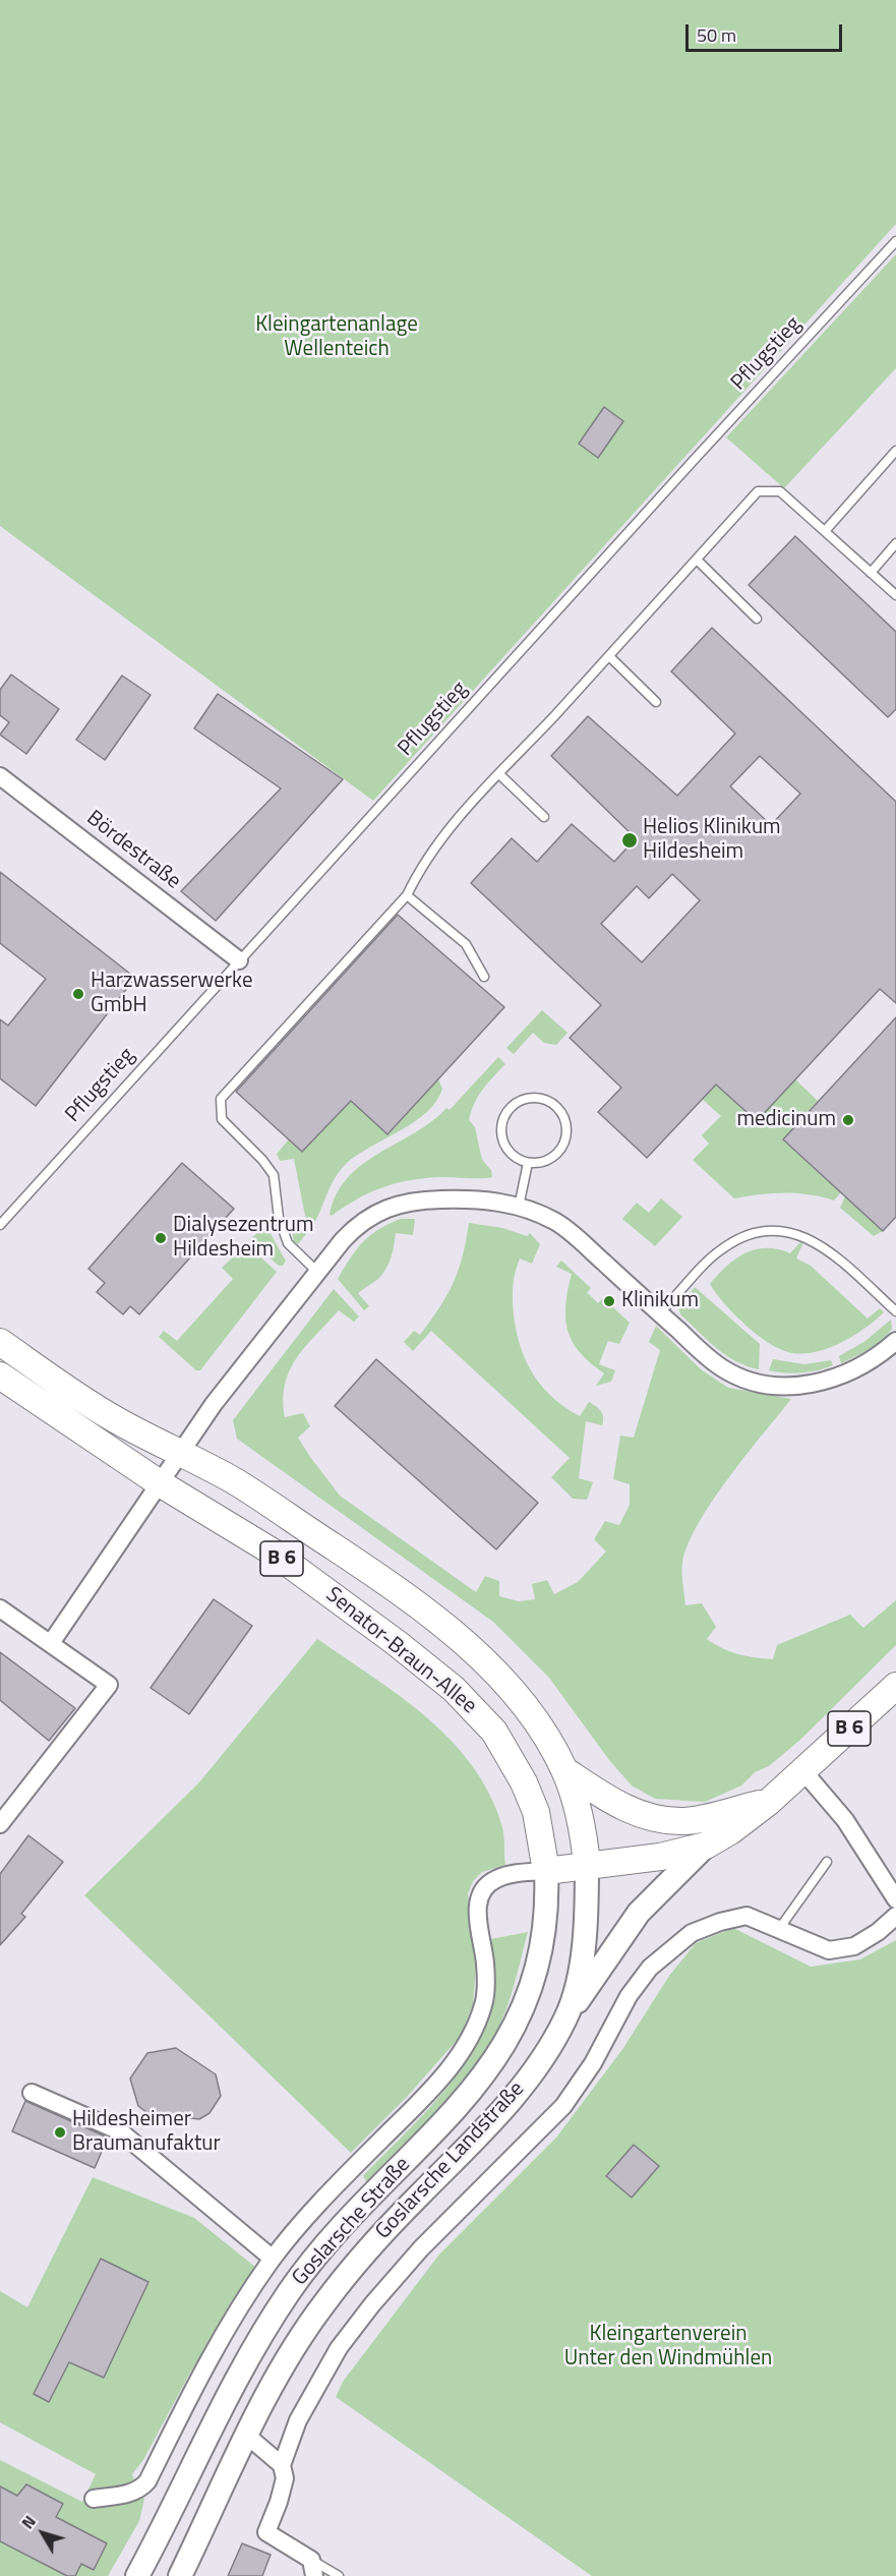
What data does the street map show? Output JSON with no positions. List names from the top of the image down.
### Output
{
  "streets": {
    "main road": [
      "B 6",
      "Senator-Braun-Allee",
      "Goslarsche Landstraße",
      "Goslarsche Straße"
    ],
    "street": ["Bördestraße"],
    "lane": ["Pflugstieg"]
  },
  "crossings": [
    ["Pflugstieg", "Bördestraße"],
    ["B 6", "Senator-Braun-Allee"],
    ["B 6", "Goslarsche Landstraße"],
    ["B 6", "Goslarsche Straße"],
    ["Senator-Braun-Allee", "Goslarsche Landstraße"],
    ["Senator-Braun-Allee", "Goslarsche Straße"]
  ],
  "parks": ["Kleingartenanlage Wellenteich", "Kleingartenverein Unter den Windmühlen"],
  "places": [
    "Helios Klinikum Hildesheim",
    "Harzwasserwerke GmbH",
    "medicinum",
    "Dialysezentrum Hildesheim",
    "Klinikum",
    "Hildesheimer Braumanufaktur"
  ],
  "scale_bar": "50 m",
  "north": "top left"
}
